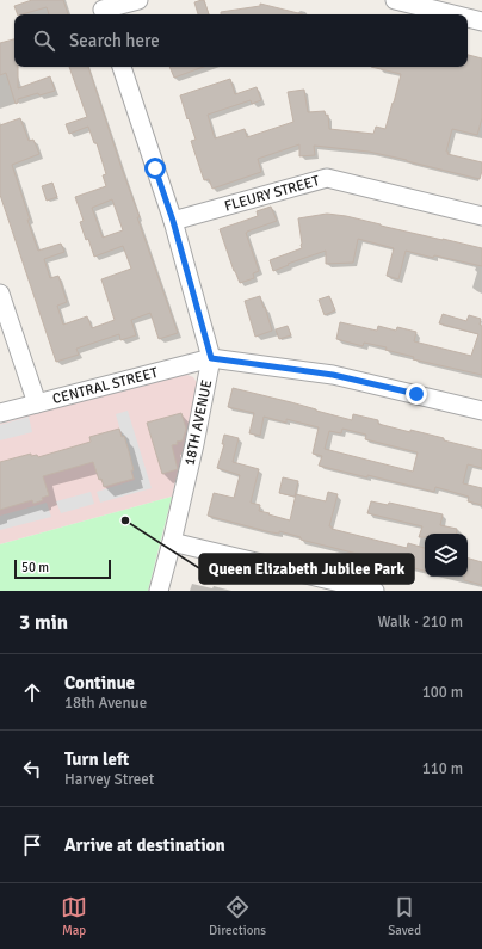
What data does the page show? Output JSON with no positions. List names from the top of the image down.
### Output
{
  "streets": {
    "street": ["FLEURY STREET", "CENTRAL STREET", "18TH AVENUE"]
  },
  "crossings": [
    ["FLEURY STREET", "18TH AVENUE"],
    ["CENTRAL STREET", "18TH AVENUE"]
  ],
  "places": ["Queen Elizabeth Jubilee Park"],
  "scale_bar": "50 m",
  "page": {
    "search": "Search here",
    "scale": "50 m",
    "heading": ["3 min", "Walk · 210 m"],
    "list": [
      ["Continue", "18th Avenue", "100 m"],
      ["Turn left", "Harvey Street", "110 m"],
      "Arrive at destination"
    ],
    "nav": ["Map", "Directions", "Saved"]
  }
}
